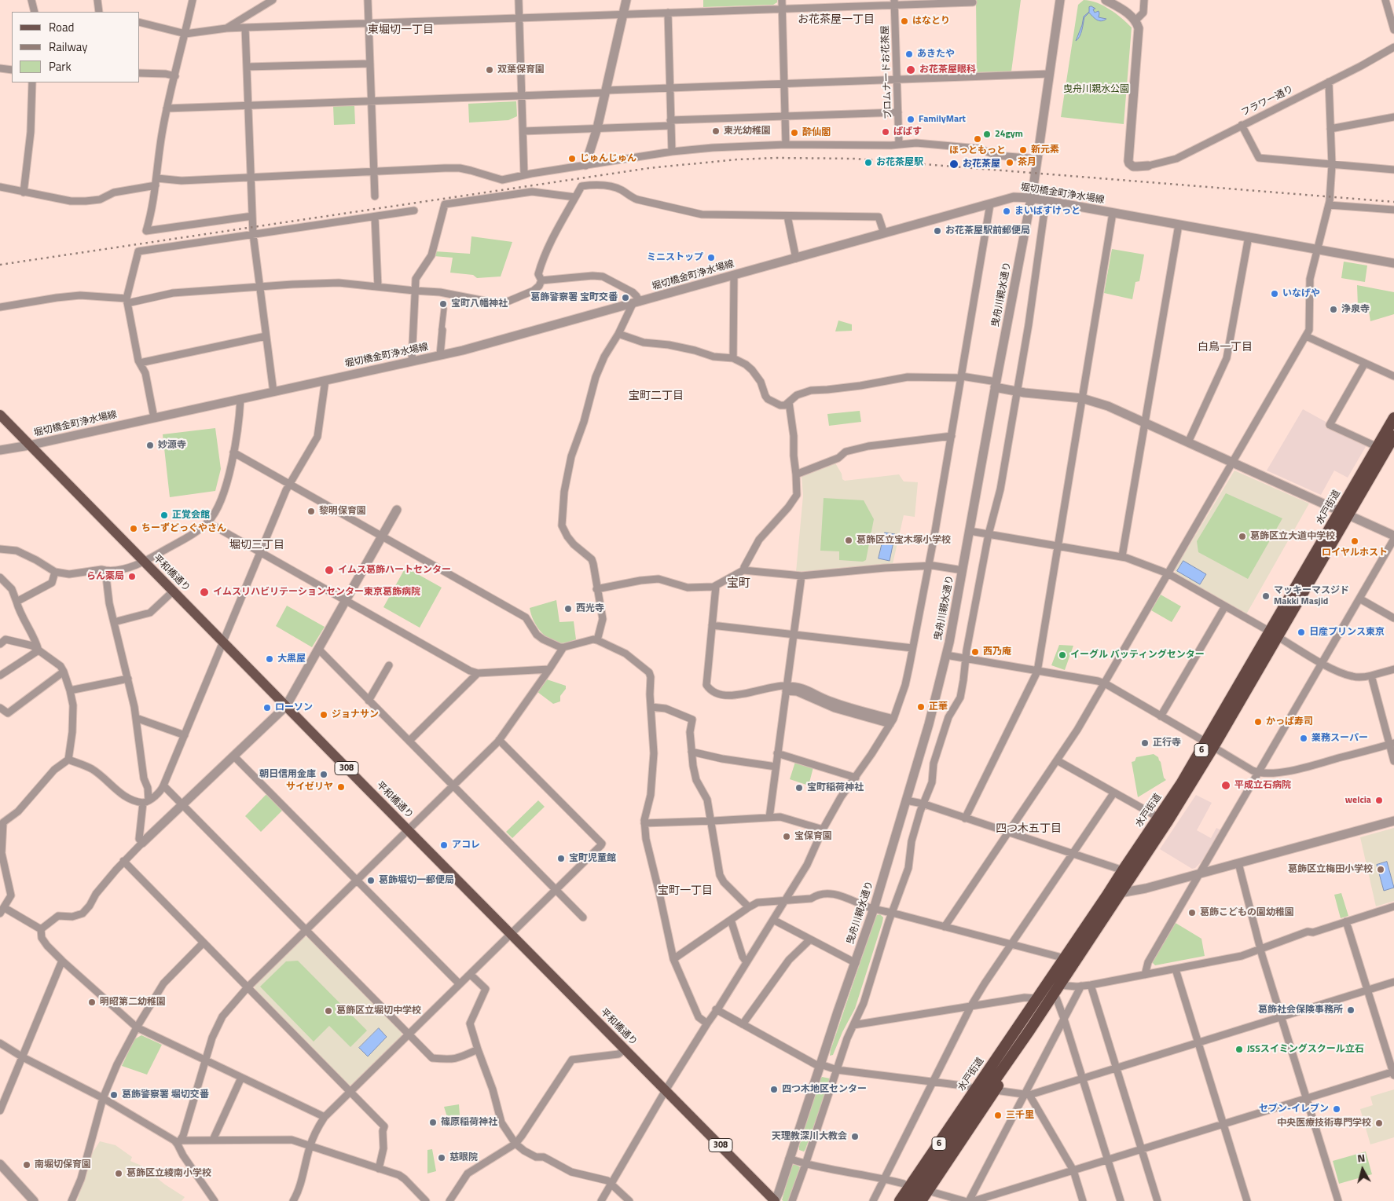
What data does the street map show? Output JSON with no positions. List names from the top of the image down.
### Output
{
  "streets": {
    "highway": ["水戸街道", "6"],
    "main road": ["平和橋通り", "308"],
    "street": [
      "プロムナードお花茶屋",
      "フラワー通り",
      "堀切橋金町浄水場線",
      "曳舟川親水通り"
    ]
  },
  "crossings": [
    ["堀切橋金町浄水場線", "曳舟川親水通り"],
    ["堀切橋金町浄水場線", "平和橋通り"],
    ["曳舟川親水通り", "平和橋通り"],
    ["水戸街道", "6"]
  ],
  "districts": [
    "お花茶屋一丁目",
    "東堀切一丁目",
    "白鳥一丁目",
    "宝町二丁目",
    "堀切三丁目",
    "宝町",
    "四つ木五丁目",
    "宝町一丁目"
  ],
  "parks": ["曳舟川親水公園"],
  "places": [
    "はなとり",
    "あきたや",
    "双葉保育園",
    "お花茶屋眼科",
    "FamilyMart",
    "東光幼稚園",
    "ぱぱす",
    "酔仙閣",
    "24gym",
    "ほっともっと",
    "新元素",
    "じゅんじゅん",
    "お花茶屋駅",
    "茶月",
    "お花茶屋",
    "まいばすけっと",
    "お花茶屋駅前郵便局",
    "ミニストップ",
    "いなげや",
    "葛飾警察署 宝町交番",
    "宝町八幡神社",
    "浄泉寺",
    "妙源寺",
    "黎明保育園",
    "正覚会館",
    "ちーずどっぐやさん",
    "葛飾区立大道中学校",
    "葛飾区立宝木塚小学校",
    "ロイヤルホスト",
    "イムス葛飾ハートセンター",
    "らん薬局",
    "イムスリハビリテーションセンター東京葛飾病院",
    "マッキーマスジド Makki Masjid",
    "西光寺",
    "日産プリンス東京",
    "西乃庵",
    "イーグル バッティングセンター",
    "大黒屋",
    "正華",
    "ローソン",
    "ジョナサン",
    "かっぱ寿司",
    "業務スーパー",
    "正行寺",
    "朝日信用金庫",
    "平成立石病院",
    "サイゼリヤ",
    "宝町稲荷神社",
    "welcia",
    "宝保育園",
    "アコレ",
    "宝町児童館",
    "葛飾区立梅田小学校",
    "葛飾堀切一郵便局",
    "葛飾こどもの園幼稚園",
    "明昭第二幼稚園",
    "葛飾社会保険事務所",
    "葛飾区立堀切中学校",
    "JSSスイミングスクール立石",
    "四つ木地区センター",
    "葛飾警察署 堀切交番",
    "セブン-イレブン",
    "三千里",
    "篠原稲荷神社",
    "中央医療技術専門学校",
    "天理教深川大教会",
    "慈眼院",
    "南堀切保育園",
    "葛飾区立綾南小学校"
  ],
  "legend": ["Road", "Railway", "Park"],
  "north": "top"
}
